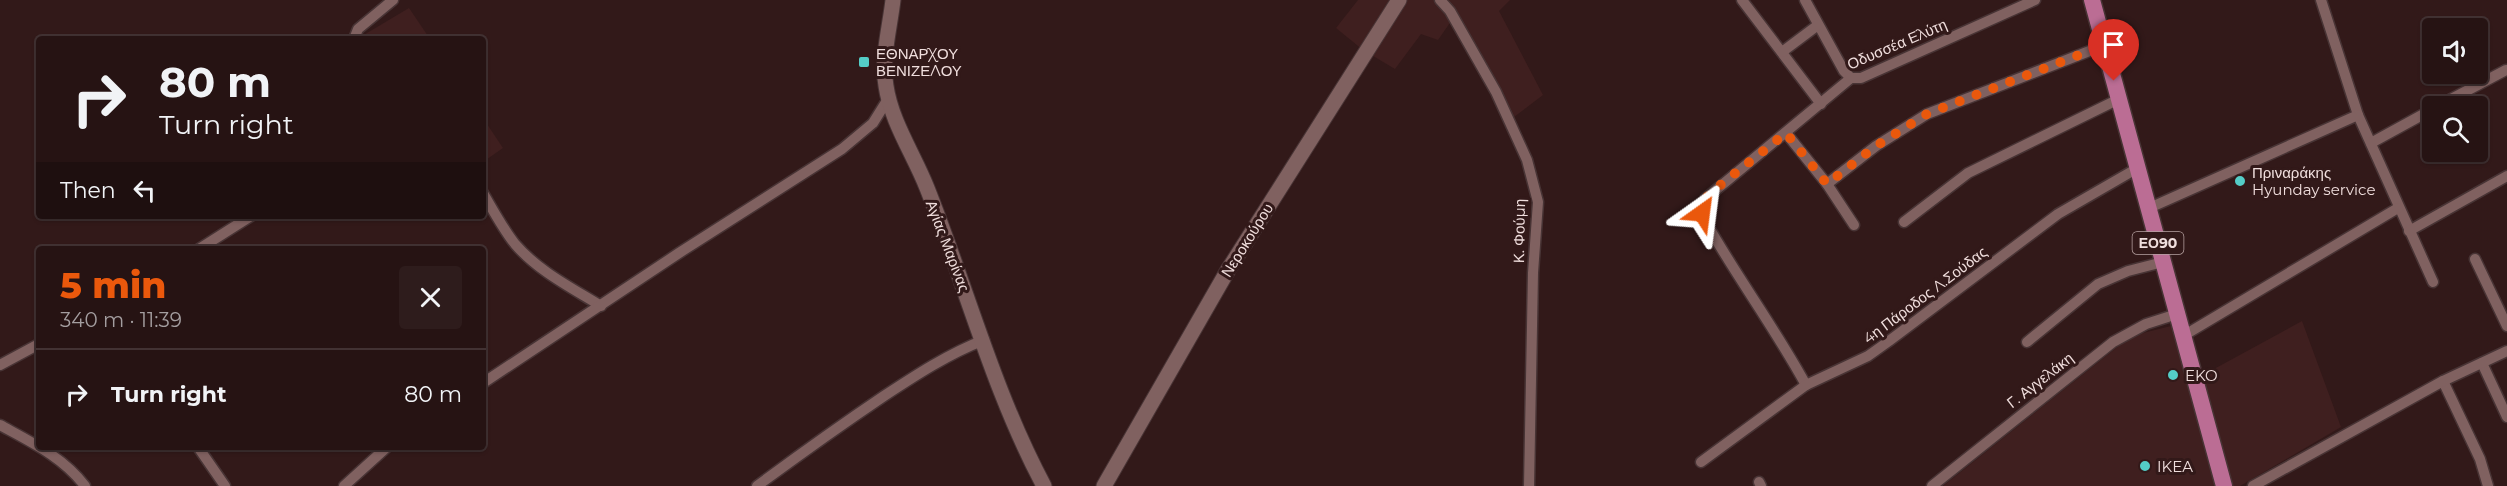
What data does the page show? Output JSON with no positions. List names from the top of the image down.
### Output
{
  "streets": {
    "main road": ["Νεροκούρου", "ΕΟ90", "Αγίας Μαρίνας"],
    "street": [
      "Οδυσσέα Ελύτη",
      "Κ. Φούμη",
      "4η Πάροδος Λ.Σούδας",
      "Γ. Αγγελάκη"
    ]
  },
  "crossings": [
    ["Οδυσσέα Ελύτη", "4η Πάροδος Λ.Σούδας"],
    ["ΕΟ90", "4η Πάροδος Λ.Σούδας"],
    ["ΕΟ90", "Γ. Αγγελάκη"]
  ],
  "places": {
    "transit": ["ΕΘΝΑΡΧΟΥ ΒΕΝΙΖΕΛΟΥ"],
    "other": ["Πριναράκης Hyunday service", "EKO", "IKEA"]
  },
  "page": {
    "turn": ["80 m", "Turn right"],
    "then": "Then",
    "heading": ["5 min", "340 m · 11:39"],
    "list": [
      {
        "name": "Turn right",
        "value": "80 m"
      }
    ]
  }
}
